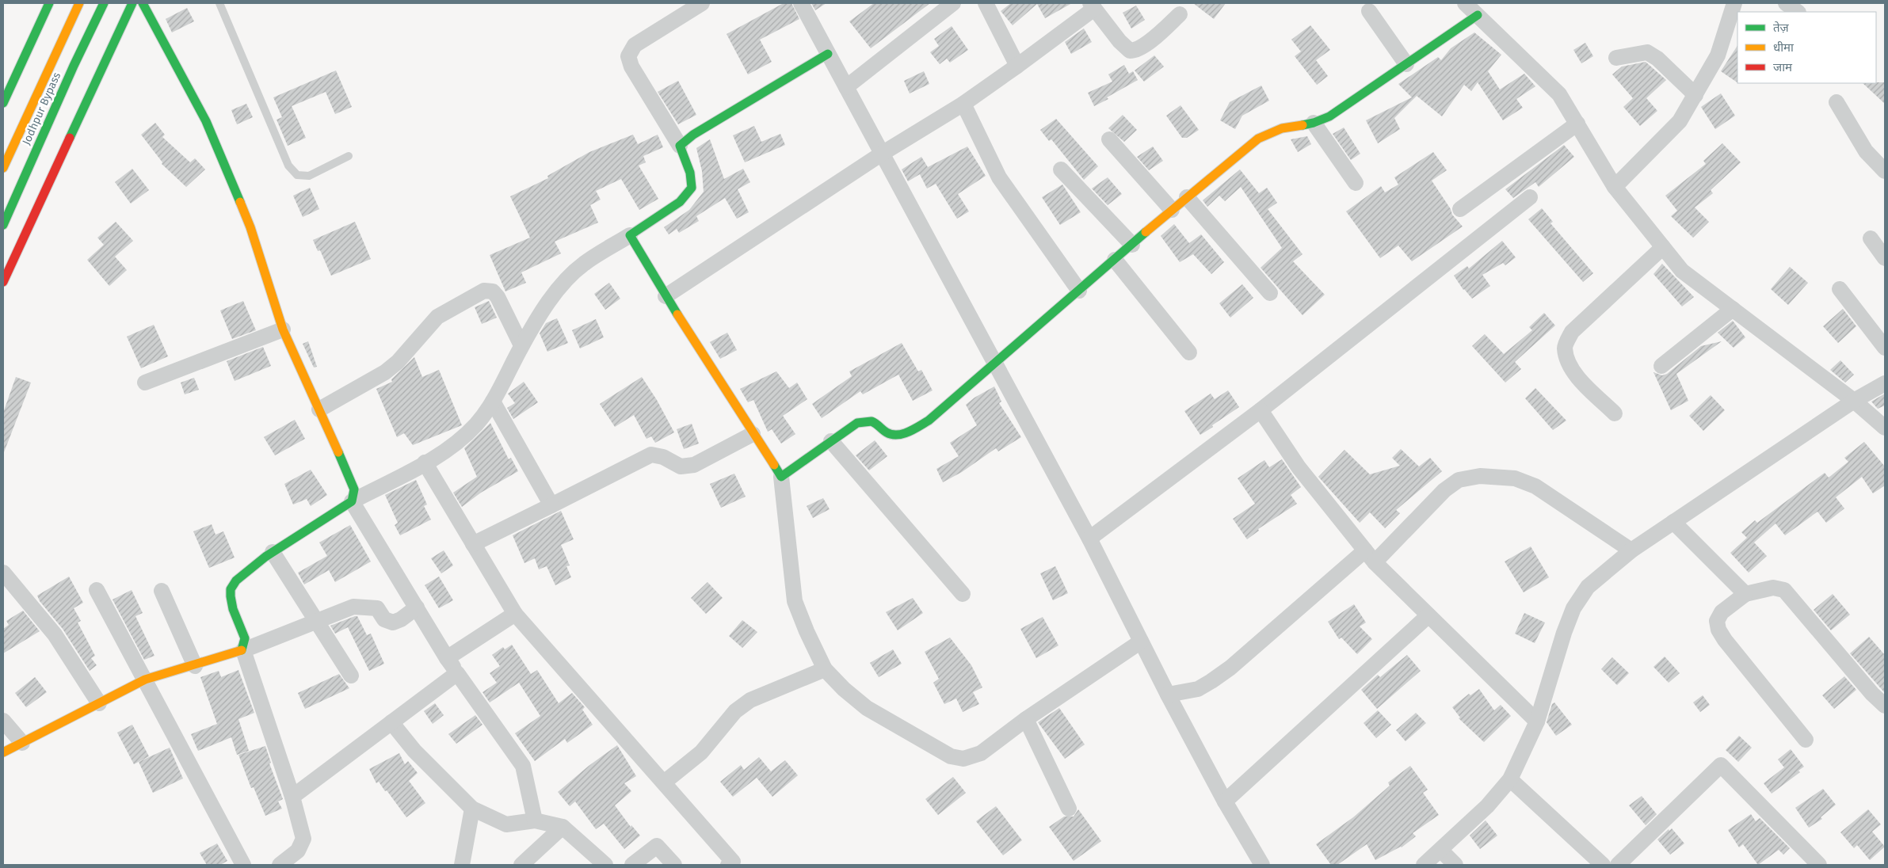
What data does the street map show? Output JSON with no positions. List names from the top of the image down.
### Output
{
  "streets": {
    "main road": ["Jodhpur Bypass"]
  },
  "legend": ["तेज़", "धीमा", "जाम"]
}
